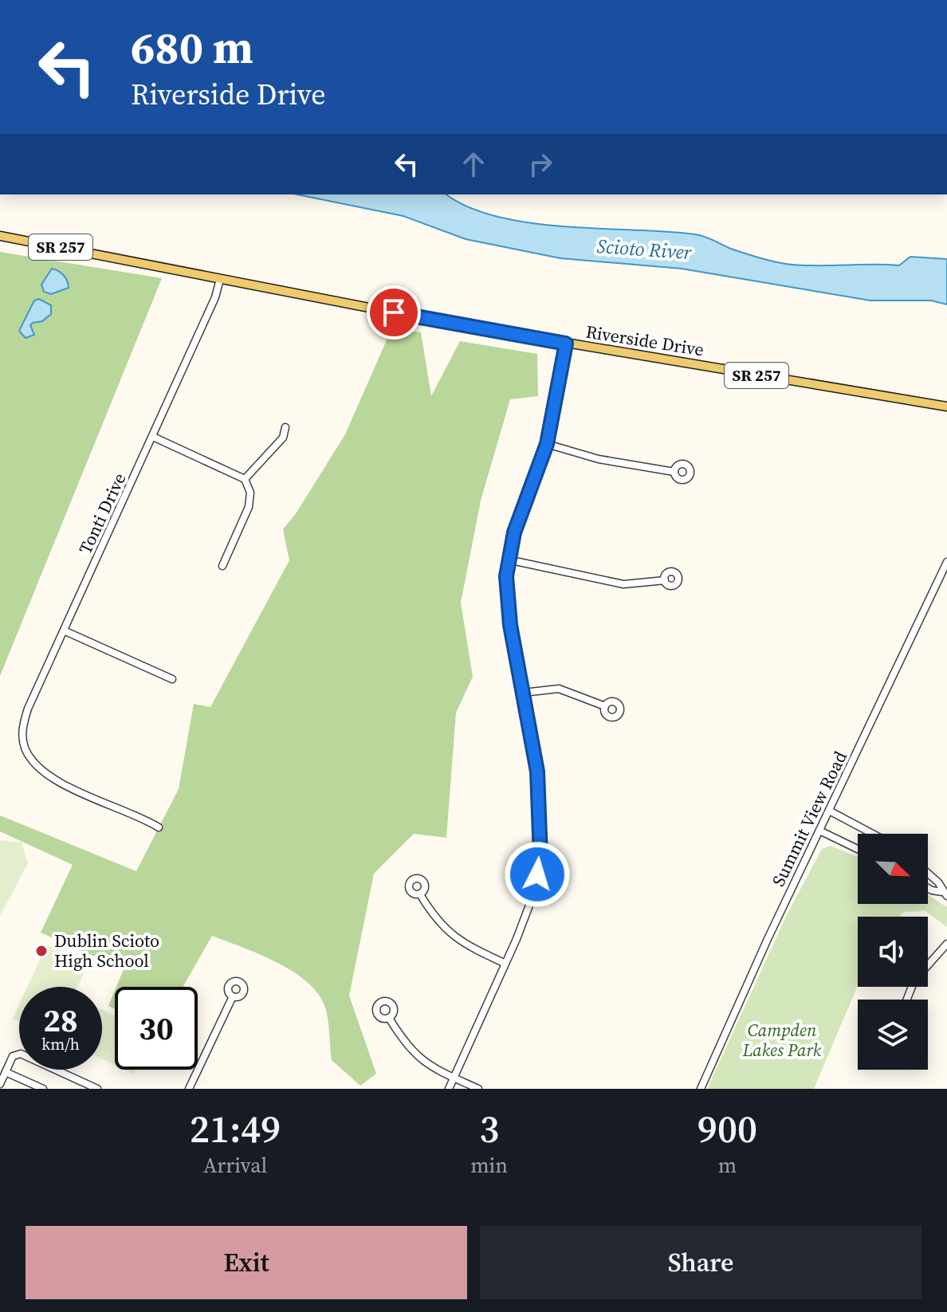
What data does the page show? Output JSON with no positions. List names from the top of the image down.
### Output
{
  "streets": {
    "main road": ["SR 257", "Riverside Drive"],
    "street": ["Tonti Drive", "Summit View Road"]
  },
  "crossings": [
    ["Riverside Drive", "Tonti Drive"]
  ],
  "water": ["Scioto River"],
  "parks": ["Campden Lakes Park"],
  "places": ["Dublin Scioto High School"],
  "north": "bottom right",
  "page": {
    "turn": ["680 m", "Riverside Drive"],
    "speed": "28 km/h",
    "limit": "30",
    "eta": [
      "21:49",
      "Arrival",
      "3",
      "min",
      "900",
      "m"
    ],
    "buttons": ["Exit", "Share"]
  }
}
